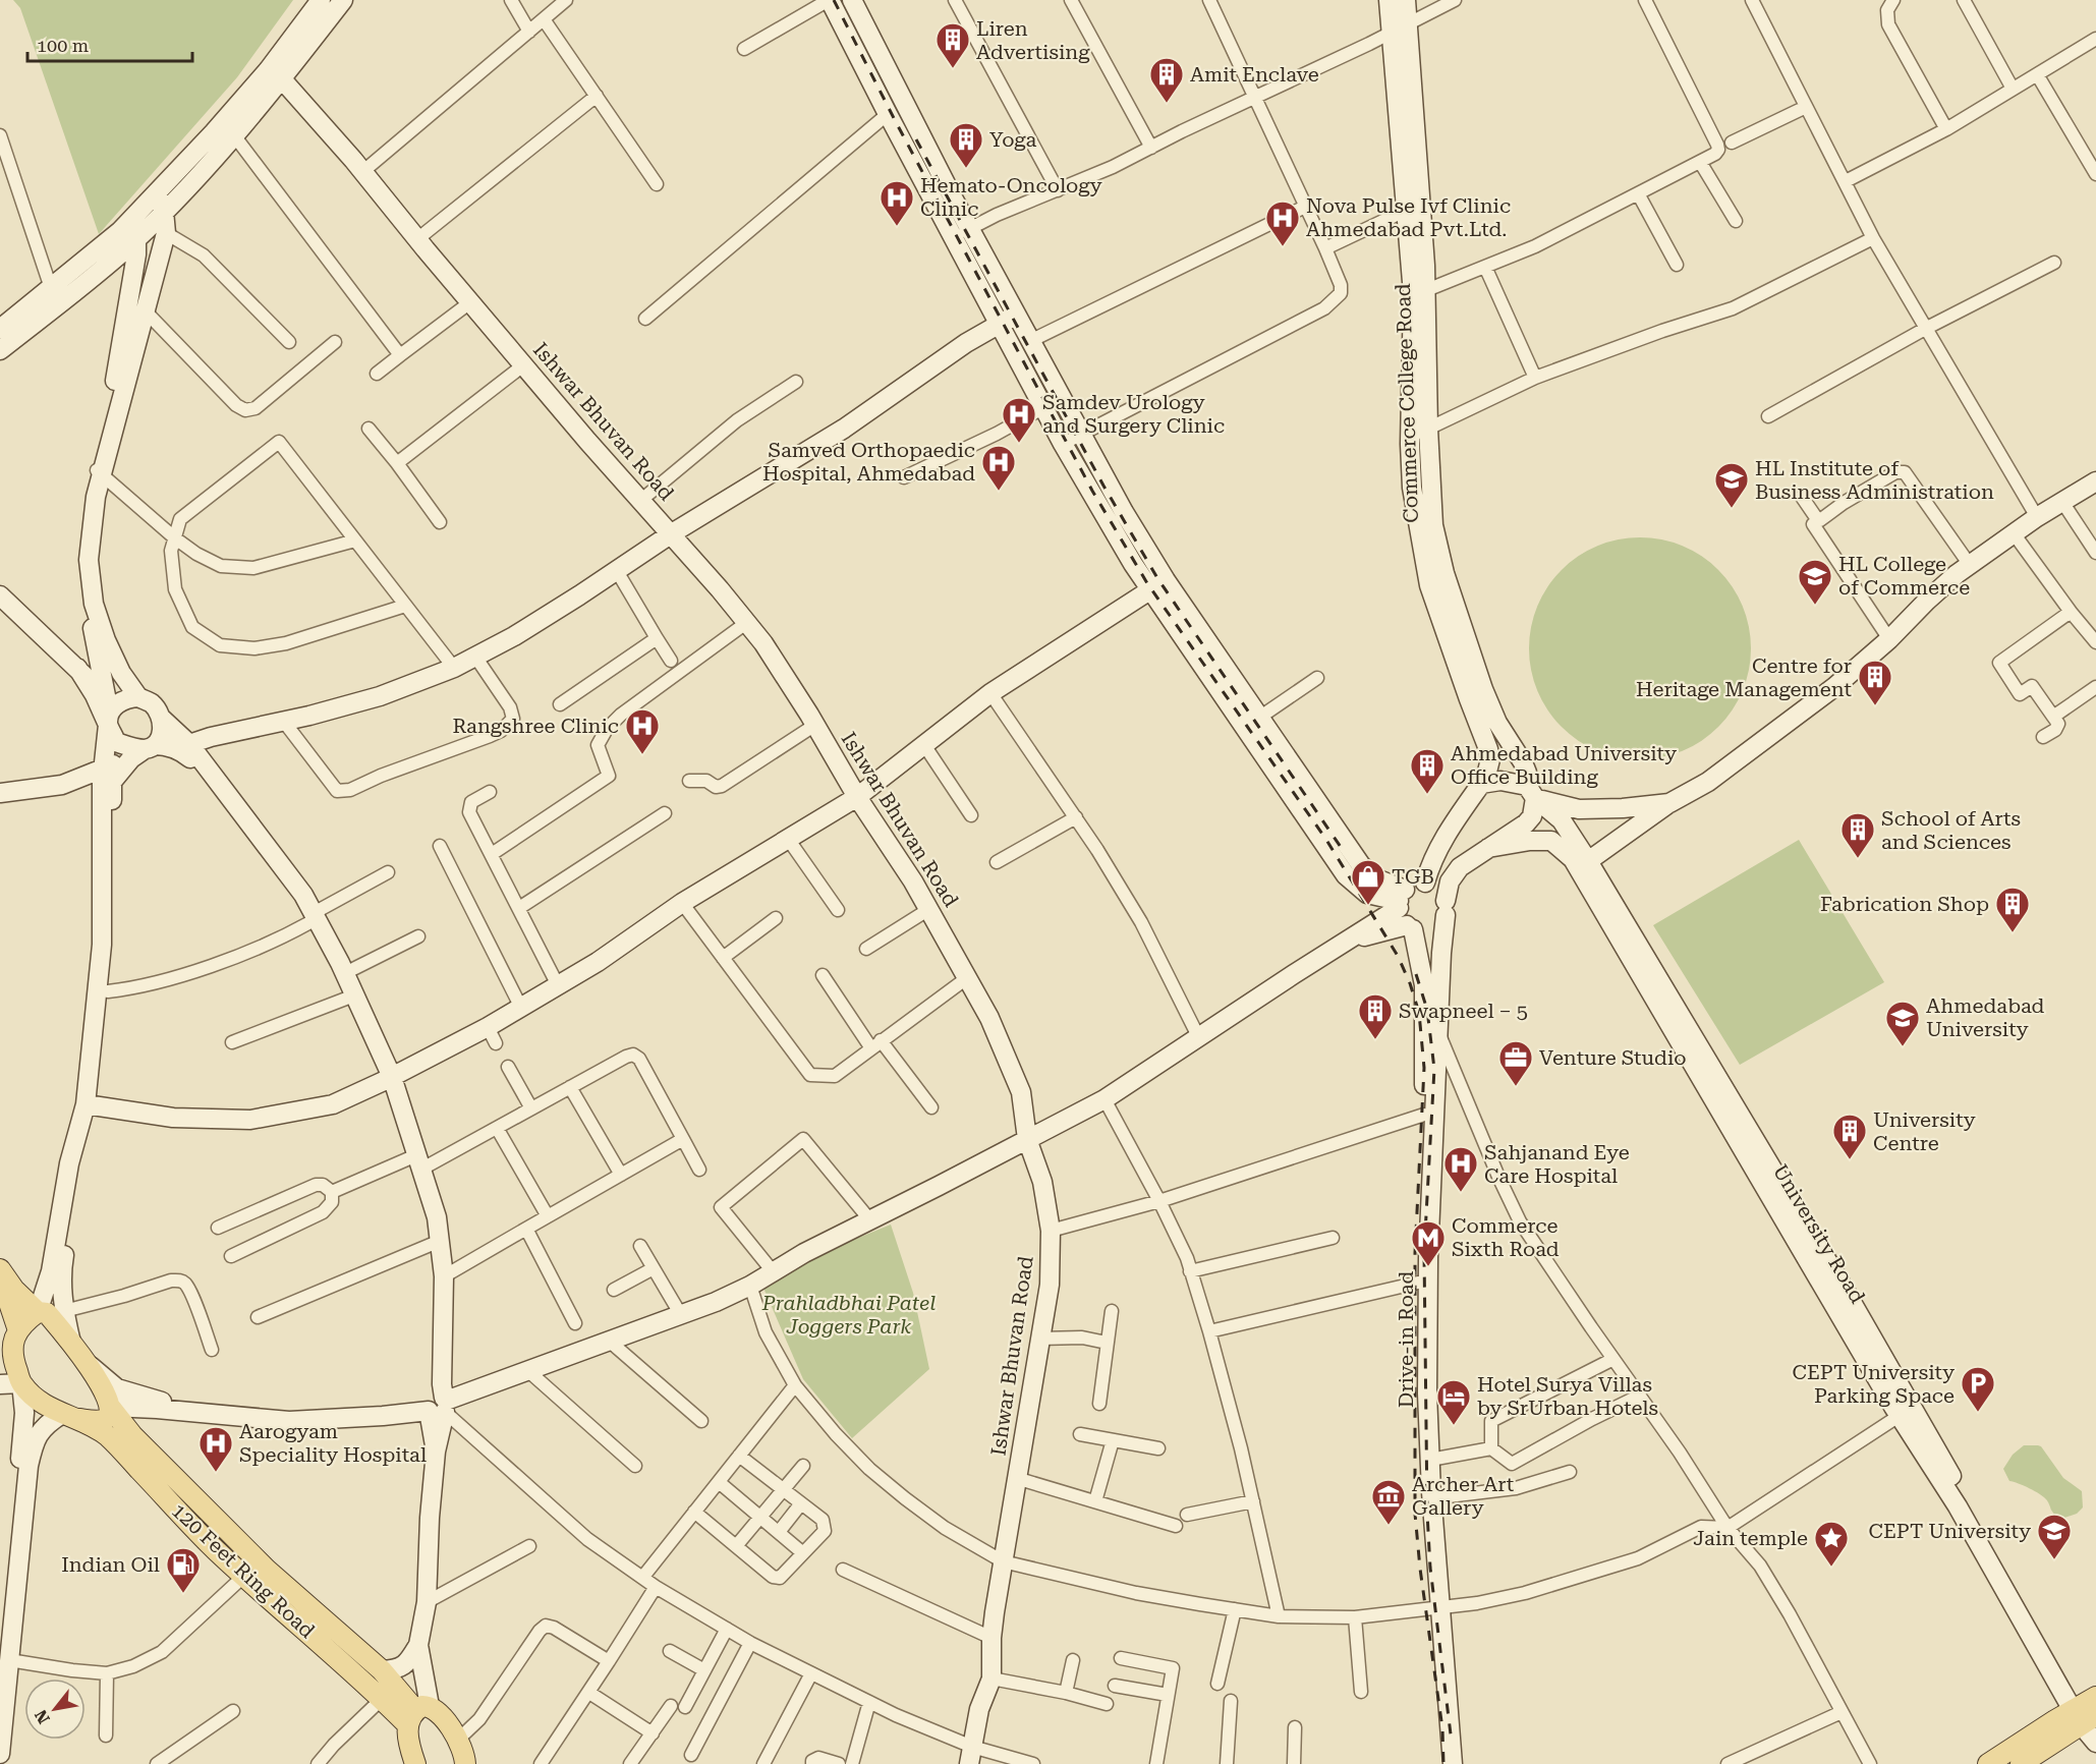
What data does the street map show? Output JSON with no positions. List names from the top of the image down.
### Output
{
  "streets": {
    "main road": ["120 Feet Ring Road"],
    "street": [
      "Commerce College Road",
      "Ishwar Bhuvan Road",
      "University Road",
      "Drive-in Road"
    ]
  },
  "crossings": [
    ["Commerce College Road", "University Road"],
    ["Commerce College Road", "Drive-in Road"],
    ["University Road", "Drive-in Road"]
  ],
  "parks": ["Prahladbhai Patel Joggers Park"],
  "places": {
    "building": [
      "Liren Advertising",
      "Amit Enclave",
      "Yoga",
      "Centre for Heritage Management",
      "Ahmedabad University Office Building",
      "School of Arts and Sciences",
      "Fabrication Shop",
      "Swapneel – 5",
      "University Centre"
    ],
    "hospital": [
      "Hemato-Oncology Clinic",
      "Nova Pulse Ivf Clinic Ahmedabad Pvt.Ltd.",
      "Samdev Urology and Surgery Clinic",
      "Samved Orthopaedic Hospital, Ahmedabad",
      "Rangshree Clinic",
      "Sahjanand Eye Care Hospital",
      "Aarogyam Speciality Hospital"
    ],
    "school or university": [
      "HL Institute of Business Administration",
      "HL College of Commerce",
      "Ahmedabad University",
      "CEPT University"
    ],
    "shop": ["TGB"],
    "office": ["Venture Studio"],
    "metro station": ["Commerce Sixth Road"],
    "parking": ["CEPT University Parking Space"],
    "hotel": ["Hotel Surya Villas by SrUrban Hotels"],
    "museum": ["Archer Art Gallery"],
    "place": ["Jain temple"],
    "fuel station": ["Indian Oil"]
  },
  "scale_bar": "100 m",
  "north": "bottom left"
}
